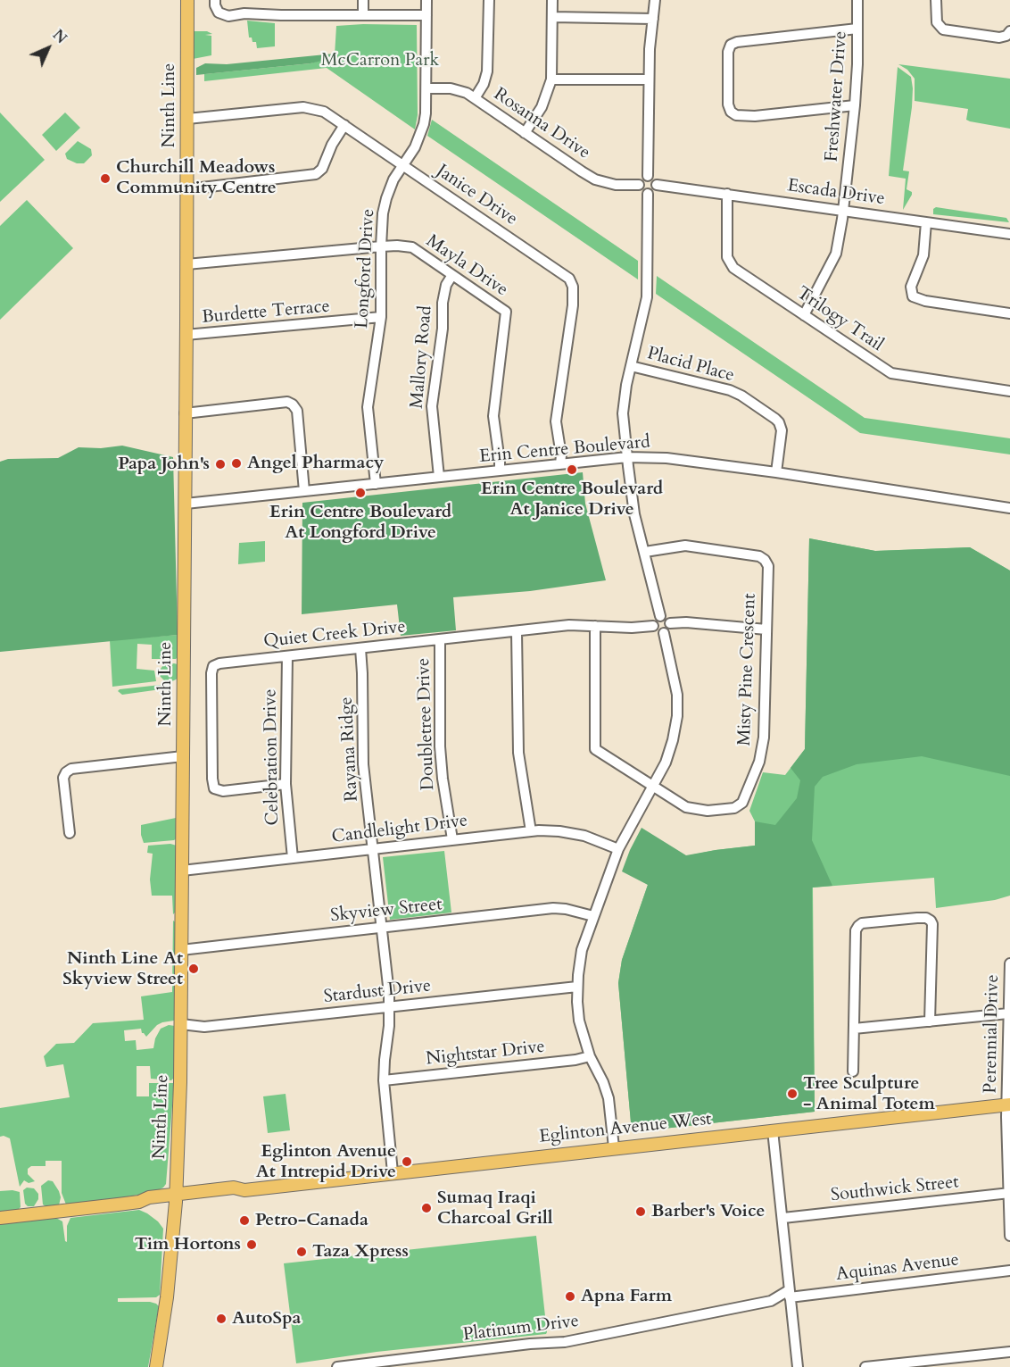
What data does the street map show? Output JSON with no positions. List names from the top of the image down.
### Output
{
  "streets": {
    "main road": ["Ninth Line", "Eglinton Avenue West"],
    "street": [
      "Freshwater Drive",
      "Rosanna Drive",
      "Escada Drive",
      "Janice Drive",
      "Mayla Drive",
      "Longford Drive",
      "Burdette Terrace",
      "Trilogy Trail",
      "Mallory Road",
      "Placid Place",
      "Erin Centre Boulevard",
      "Quiet Creek Drive",
      "Misty Pine Crescent",
      "Doubletree Drive",
      "Rayana Ridge",
      "Celebration Drive",
      "Candlelight Drive",
      "Skyview Street",
      "Stardust Drive",
      "Perennial Drive",
      "Nightstar Drive",
      "Southwick Street",
      "Aquinas Avenue",
      "Platinum Drive"
    ]
  },
  "crossings": [
    ["Freshwater Drive", "Escada Drive"],
    ["Freshwater Drive", "Trilogy Trail"],
    ["Ninth Line", "Janice Drive"],
    ["Ninth Line", "Mayla Drive"],
    ["Ninth Line", "Burdette Terrace"],
    ["Ninth Line", "Erin Centre Boulevard"],
    ["Ninth Line", "Candlelight Drive"],
    ["Ninth Line", "Skyview Street"],
    ["Ninth Line", "Stardust Drive"],
    ["Ninth Line", "Eglinton Avenue West"],
    ["Rosanna Drive", "Escada Drive"],
    ["Rosanna Drive", "Longford Drive"],
    ["Escada Drive", "Trilogy Trail"],
    ["Janice Drive", "Longford Drive"],
    ["Janice Drive", "Erin Centre Boulevard"],
    ["Mayla Drive", "Longford Drive"],
    ["Mayla Drive", "Mallory Road"],
    ["Mayla Drive", "Erin Centre Boulevard"],
    ["Longford Drive", "Burdette Terrace"],
    ["Longford Drive", "Erin Centre Boulevard"],
    ["Mallory Road", "Erin Centre Boulevard"],
    ["Placid Place", "Erin Centre Boulevard"],
    ["Quiet Creek Drive", "Misty Pine Crescent"],
    ["Quiet Creek Drive", "Doubletree Drive"],
    ["Quiet Creek Drive", "Rayana Ridge"],
    ["Quiet Creek Drive", "Celebration Drive"],
    ["Doubletree Drive", "Candlelight Drive"],
    ["Rayana Ridge", "Candlelight Drive"],
    ["Rayana Ridge", "Skyview Street"],
    ["Rayana Ridge", "Stardust Drive"],
    ["Rayana Ridge", "Nightstar Drive"],
    ["Rayana Ridge", "Eglinton Avenue West"],
    ["Celebration Drive", "Candlelight Drive"],
    ["Perennial Drive", "Eglinton Avenue West"],
    ["Perennial Drive", "Southwick Street"],
    ["Aquinas Avenue", "Platinum Drive"]
  ],
  "parks": ["McCarron Park"],
  "places": [
    "Churchill Meadows Community Centre",
    "Angel Pharmacy",
    "Papa John's",
    "Erin Centre Boulevard At Janice Drive",
    "Erin Centre Boulevard At Longford Drive",
    "Ninth Line At Skyview Street",
    "Tree Sculpture - Animal Totem",
    "Eglinton Avenue At Intrepid Drive",
    "Sumaq Iraqi Charcoal Grill",
    "Barber's Voice",
    "Petro-Canada",
    "Tim Hortons",
    "Taza Xpress",
    "Apna Farm",
    "AutoSpa"
  ],
  "north": "top right"
}
